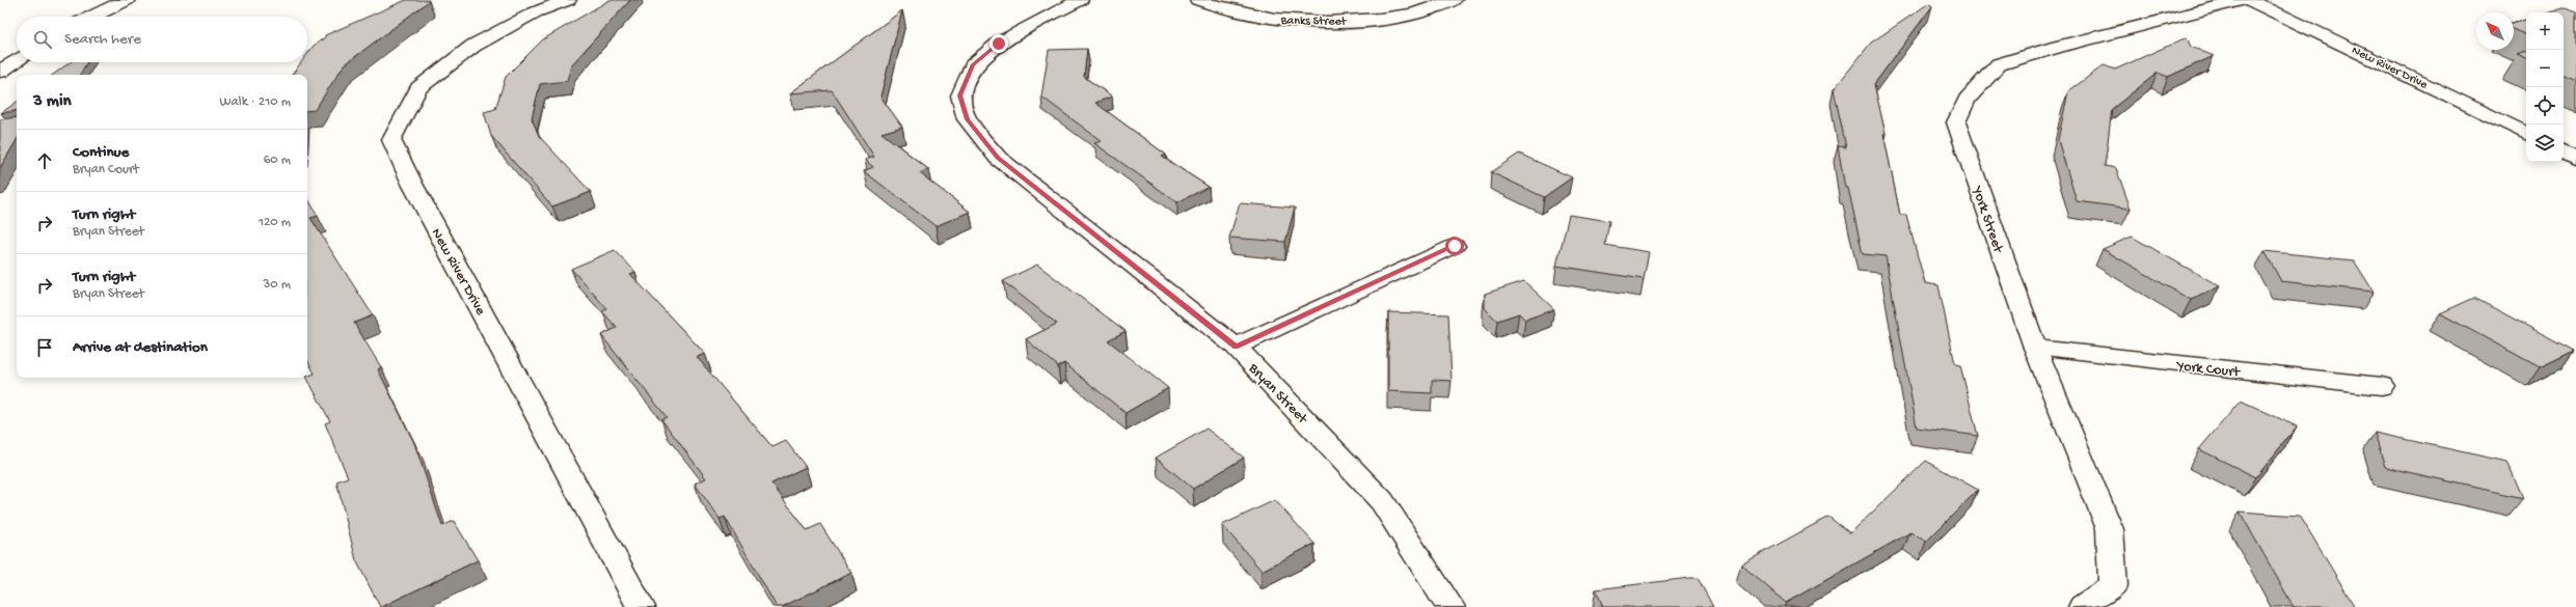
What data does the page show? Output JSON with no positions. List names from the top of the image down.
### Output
{
  "streets": {
    "street": [
      "Banks Street",
      "New River Drive",
      "York Street",
      "York Court",
      "Bryan Street"
    ]
  },
  "crossings": [
    ["York Street", "York Court"]
  ],
  "north": "top left",
  "page": {
    "map_buttons": ["+", "−"],
    "search": "Search here",
    "heading": ["3 min", "Walk · 210 m"],
    "list": [
      ["Continue", "Bryan Court", "60 m"],
      ["Turn right", "Bryan Street", "120 m"],
      ["Turn right", "Bryan Street", "30 m"],
      "Arrive at destination"
    ]
  }
}
